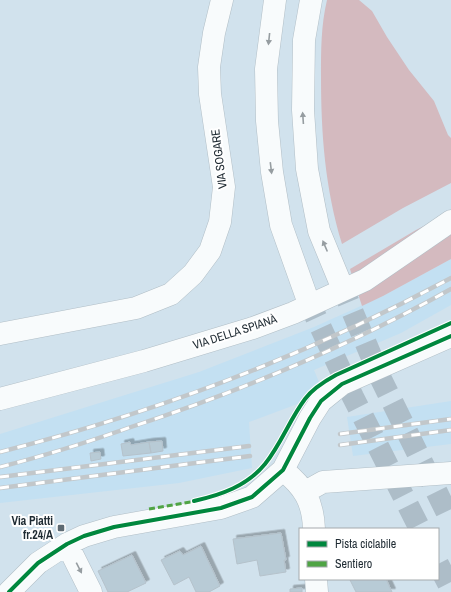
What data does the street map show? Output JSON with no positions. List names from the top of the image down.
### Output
{
  "streets": {
    "main road": ["VIA SOGARE", "VIA DELLA SPIANÀ"]
  },
  "places": {
    "transit": ["Via Piatti fr.24/A"]
  },
  "legend": ["Pista ciclabile", "Sentiero"]
}
